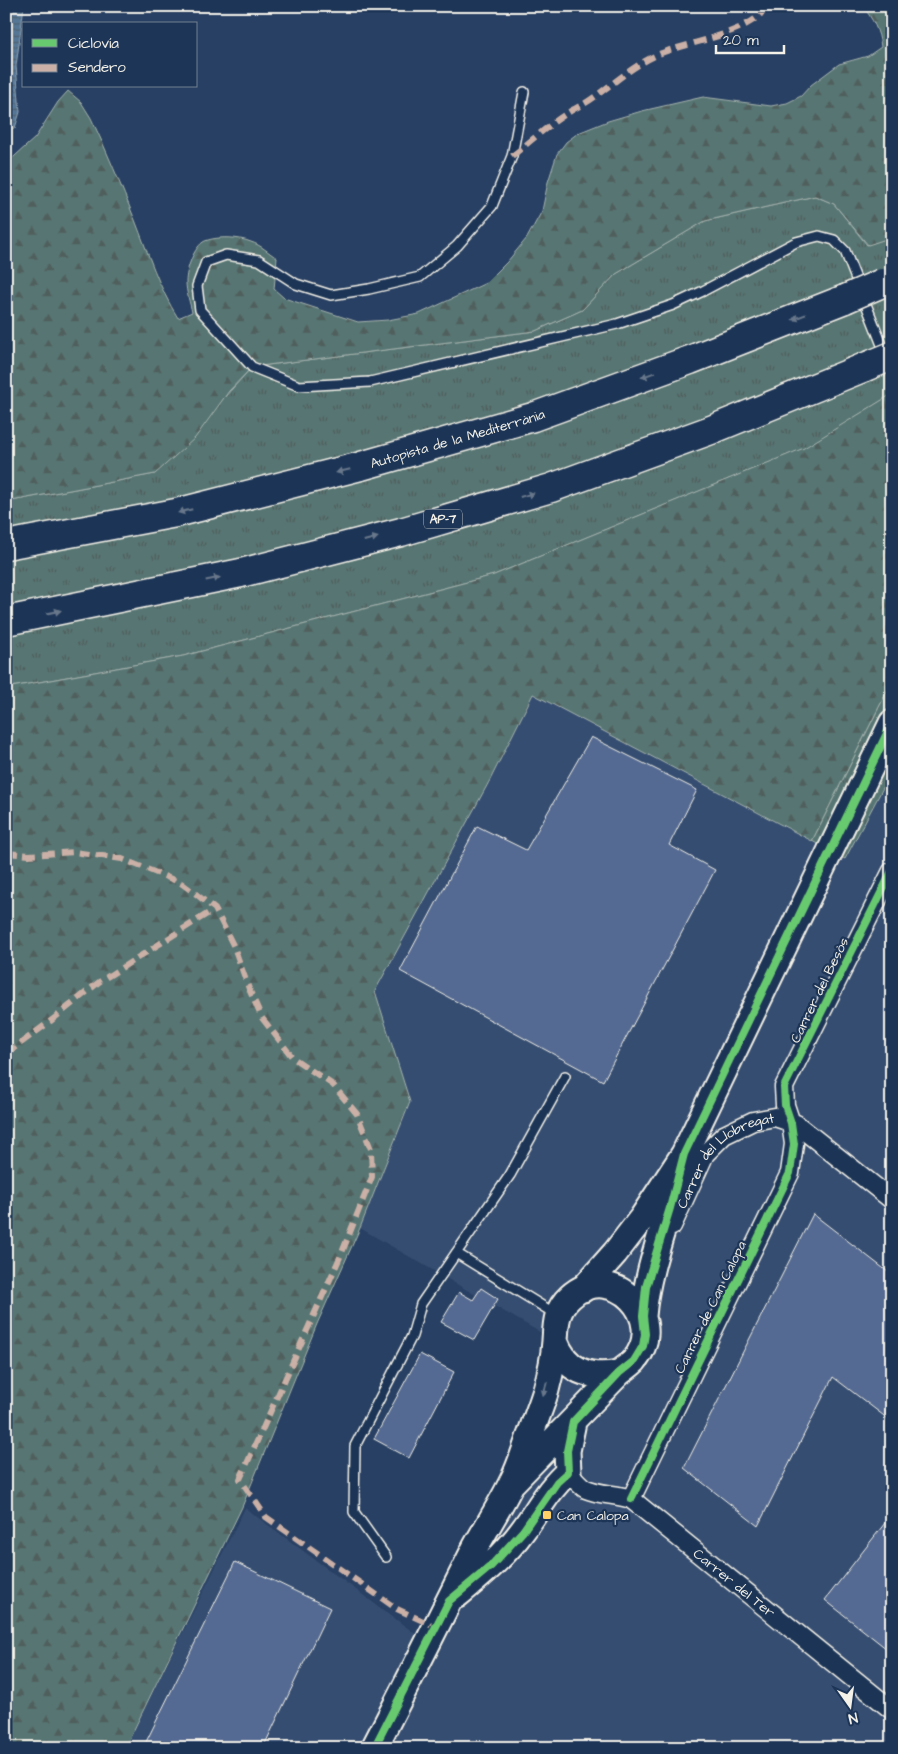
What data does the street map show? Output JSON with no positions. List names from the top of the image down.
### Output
{
  "streets": {
    "highway": ["Autopista de la Mediterrània", "AP-7"],
    "street": [
      "Carrer del Besòs",
      "Carrer del Llobregat",
      "Carrer de Can Calopa",
      "Carrer del Ter"
    ]
  },
  "crossings": [
    ["Carrer del Besòs", "Carrer del Llobregat"],
    ["Carrer del Besòs", "Carrer de Can Calopa"],
    ["Carrer del Llobregat", "Carrer de Can Calopa"],
    ["Carrer de Can Calopa", "Carrer del Ter"]
  ],
  "places": {
    "transit": ["Can Calopa"]
  },
  "legend": ["Ciclovía", "Sendero"],
  "scale_bar": "20 m",
  "north": "bottom"
}
